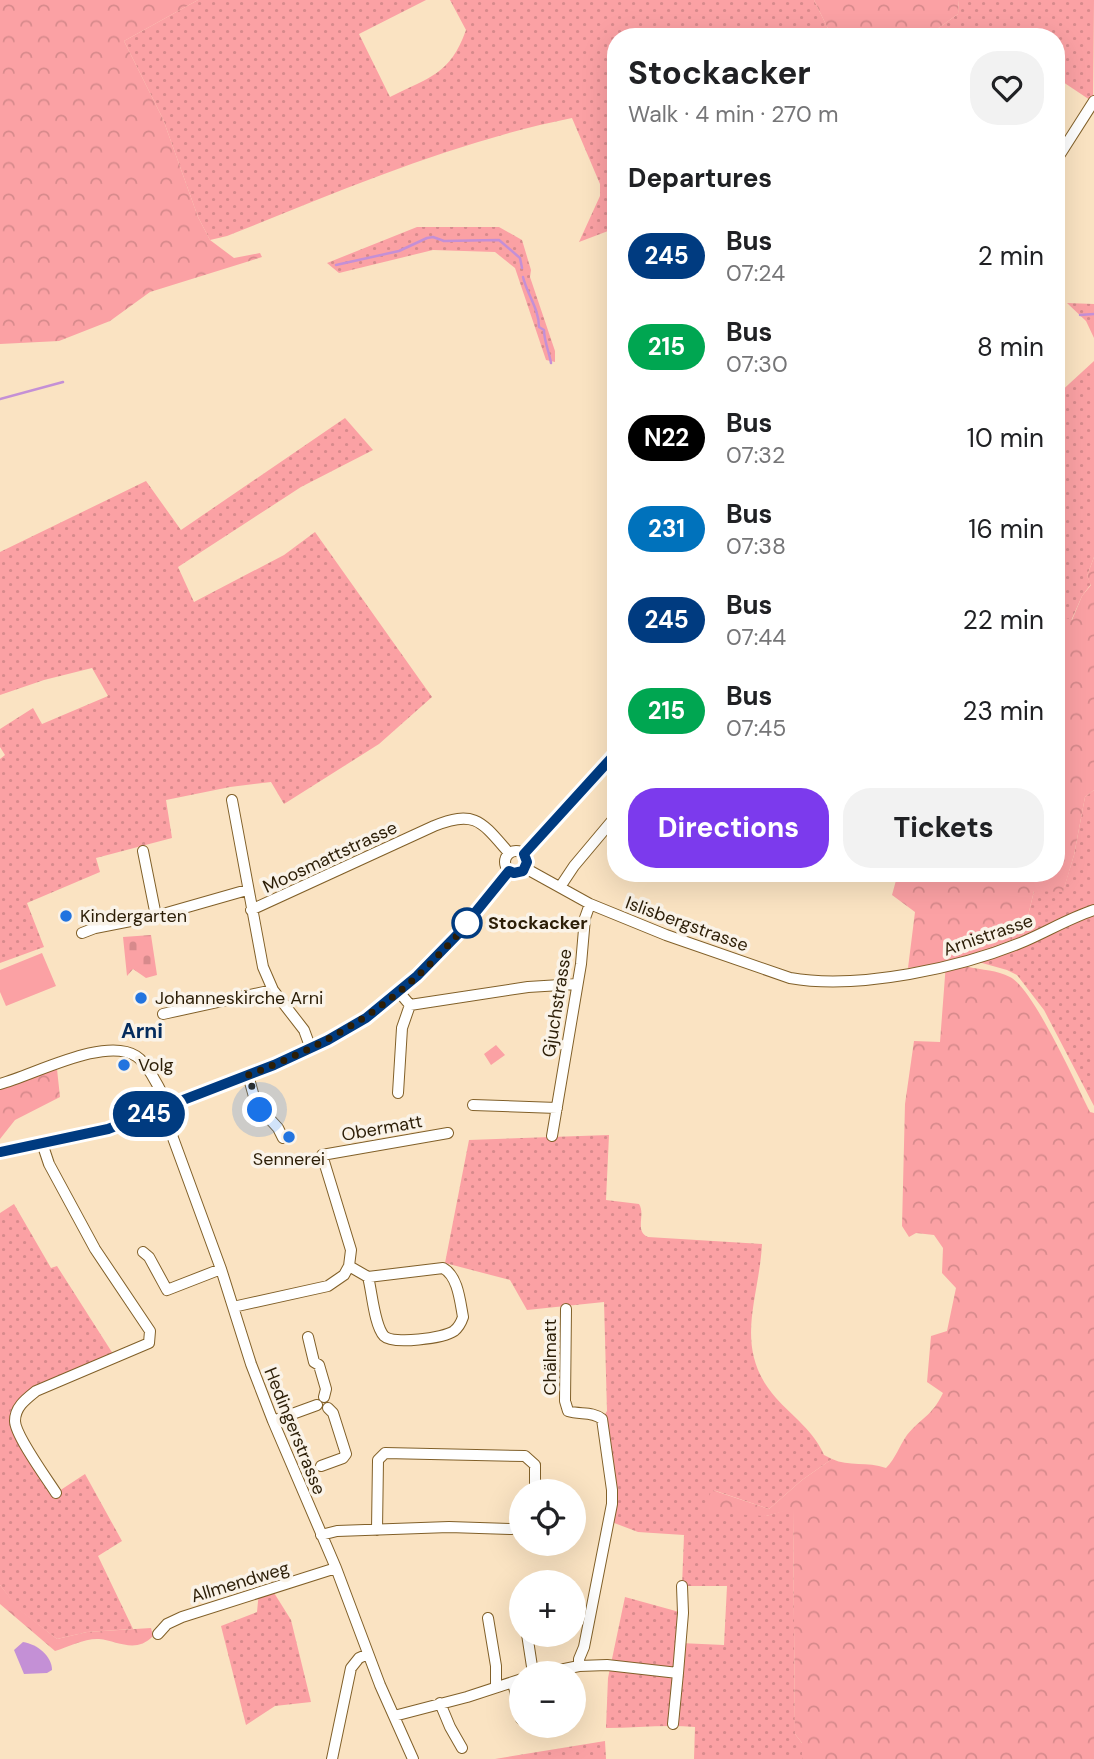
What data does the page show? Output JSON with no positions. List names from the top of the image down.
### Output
{
  "streets": {
    "street": [
      "Moosmattstrasse",
      "Islisbergstrasse",
      "Arnistrasse",
      "Gjuchstrasse",
      "Obermatt",
      "Chälmatt",
      "Hedingerstrasse",
      "Allmendweg"
    ]
  },
  "crossings": [
    ["Moosmattstrasse", "Islisbergstrasse"],
    ["Islisbergstrasse", "Arnistrasse"],
    ["Islisbergstrasse", "Gjuchstrasse"],
    ["Hedingerstrasse", "Allmendweg"]
  ],
  "districts": ["Arni"],
  "places": [
    "Kindergarten",
    "Stockacker",
    "Johanneskirche Arni",
    "Volg",
    "Sennerei"
  ],
  "lines": ["bus line 245"],
  "page": {
    "on_map": "245",
    "heading": [
      ["Stockacker", "Walk · 4 min · 270 m"],
      "Departures"
    ],
    "list": [
      {
        "mark": "245",
        "name": "Bus",
        "note": "07:24",
        "value": "2 min"
      },
      {
        "mark": "215",
        "name": "Bus",
        "note": "07:30",
        "value": "8 min"
      },
      {
        "mark": "N22",
        "name": "Bus",
        "note": "07:32",
        "value": "10 min"
      },
      {
        "mark": "231",
        "name": "Bus",
        "note": "07:38",
        "value": "16 min"
      },
      {
        "mark": "245",
        "name": "Bus",
        "note": "07:44",
        "value": "22 min"
      },
      {
        "mark": "215",
        "name": "Bus",
        "note": "07:45",
        "value": "23 min"
      }
    ],
    "buttons": ["Directions", "Tickets"],
    "map_buttons": ["+", "−"]
  }
}
